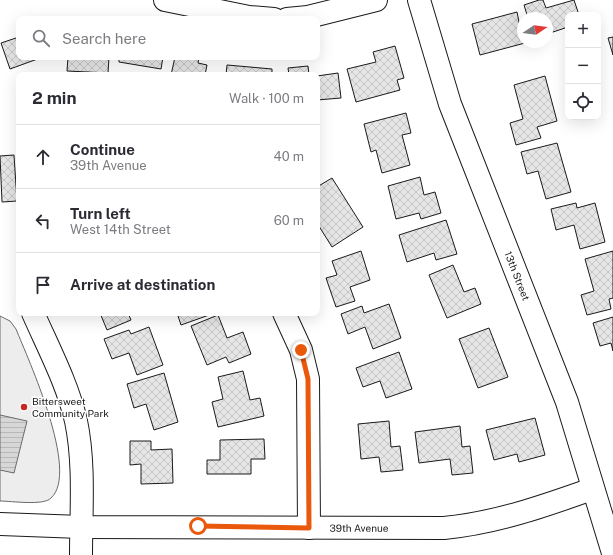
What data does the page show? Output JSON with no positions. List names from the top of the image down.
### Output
{
  "streets": {
    "street": ["13th Street", "39th Avenue"]
  },
  "crossings": [
    ["13th Street", "39th Avenue"]
  ],
  "places": ["Bittersweet Community Park"],
  "north": "right",
  "page": {
    "map_buttons": ["+", "−"],
    "search": "Search here",
    "heading": ["2 min", "Walk · 100 m"],
    "list": [
      ["Continue", "39th Avenue", "40 m"],
      ["Turn left", "West 14th Street", "60 m"],
      "Arrive at destination"
    ]
  }
}
